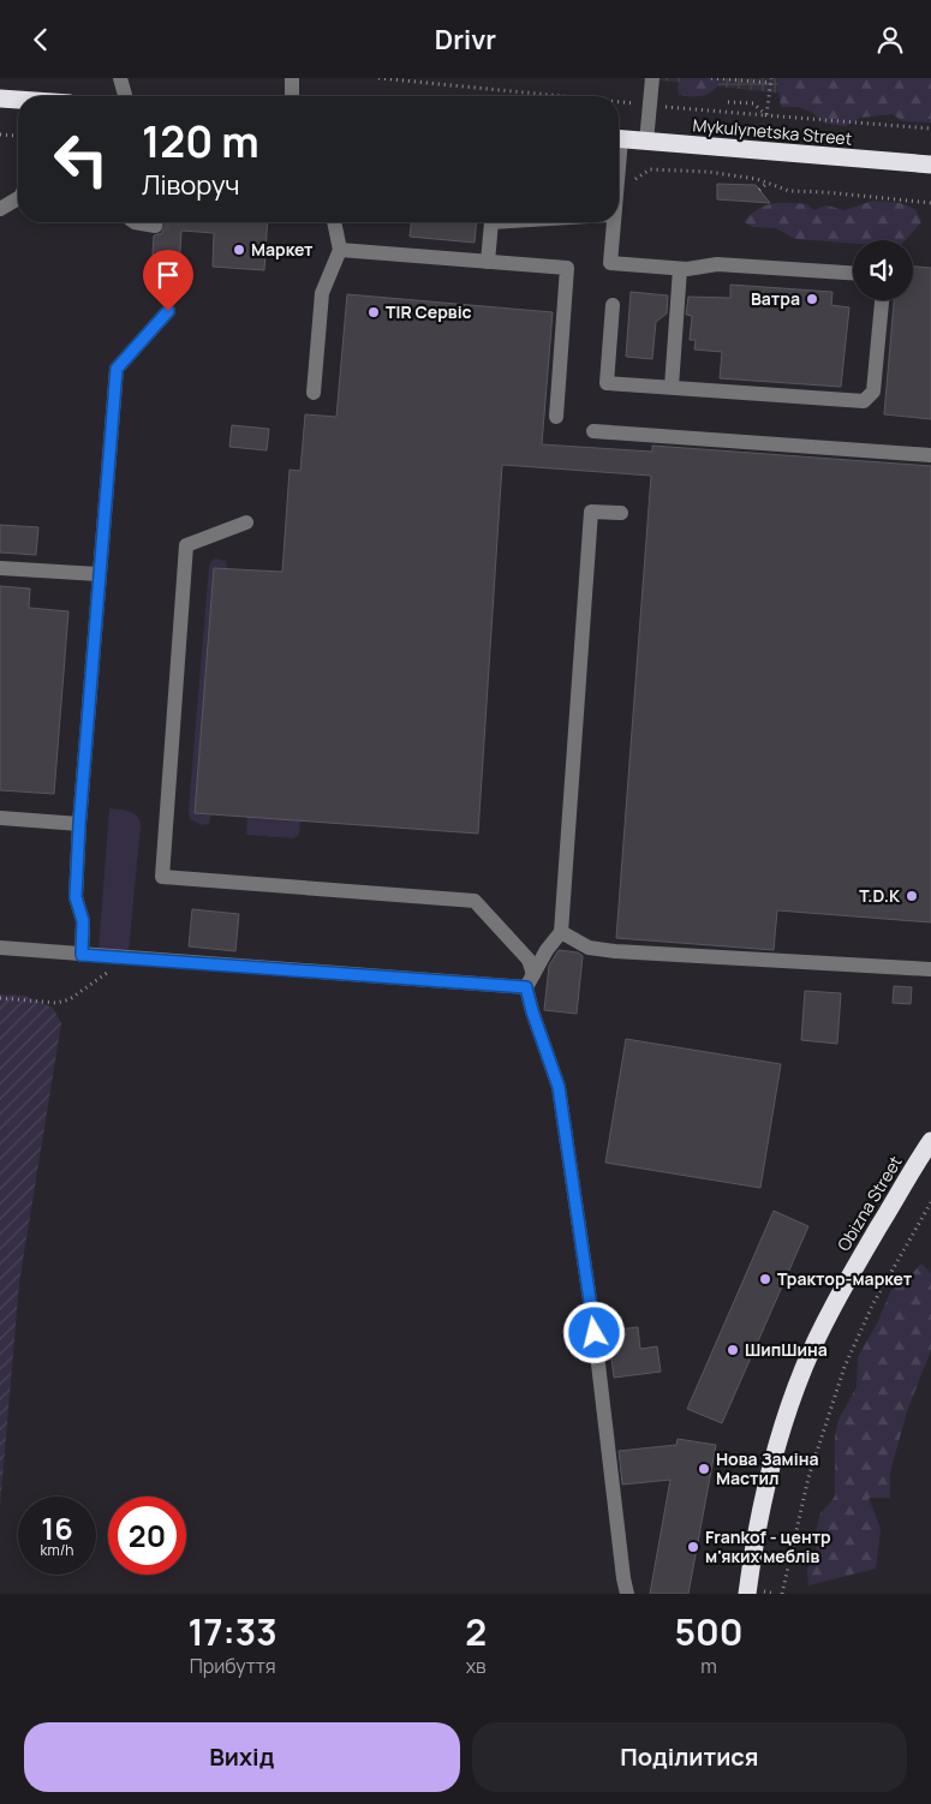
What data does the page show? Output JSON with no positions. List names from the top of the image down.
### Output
{
  "streets": {
    "highway": ["Mykulynetska Street", "Obizna Street"]
  },
  "places": [
    "Маркет",
    "Ватра",
    "TIR Сервіс",
    "T.D.K",
    "Трактор-маркет",
    "ШипШина",
    "Нова Заміна Мастил",
    "Frankof - центр м'яких меблів"
  ],
  "page": {
    "header": "Drivr",
    "turn": ["120 m", "Ліворуч"],
    "speed": "16 km/h",
    "limit": "20",
    "eta": [
      "17:33",
      "Прибуття",
      "2",
      "хв",
      "500",
      "m"
    ],
    "buttons": ["Вихід", "Поділитися"]
  }
}
